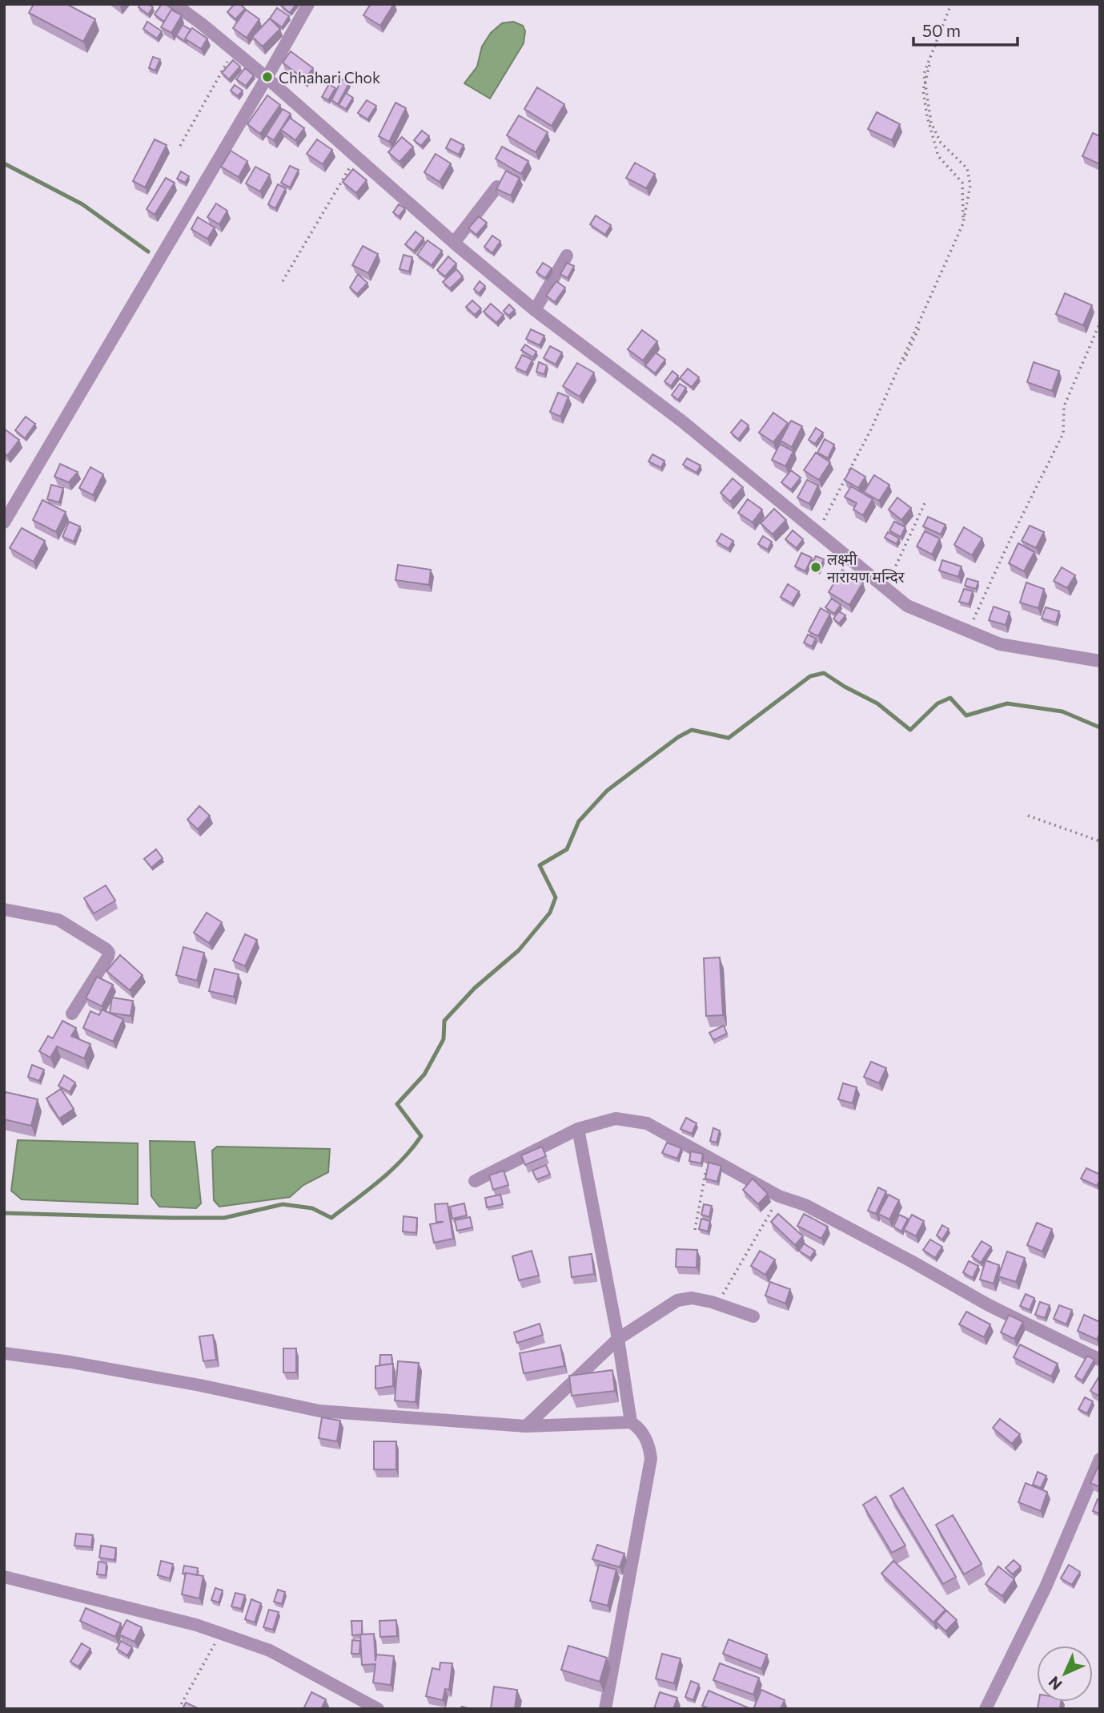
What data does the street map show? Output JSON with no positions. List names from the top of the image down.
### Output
{
  "places": ["Chhahari Chok", "लक्ष्मी नारायण मन्दिर"],
  "scale_bar": "50 m",
  "north": "bottom left"
}
